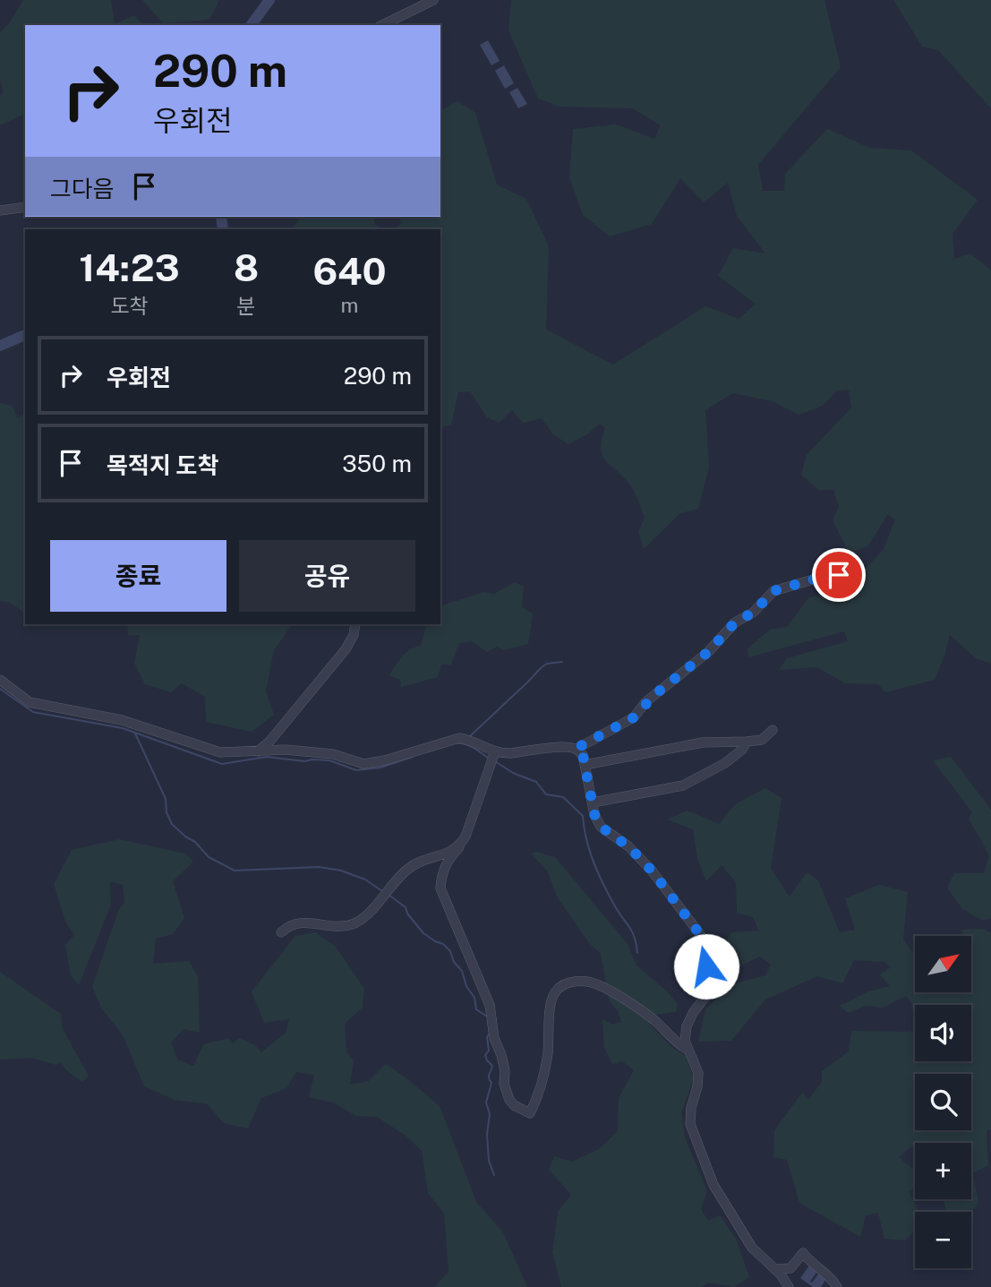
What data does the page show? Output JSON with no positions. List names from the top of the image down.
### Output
{
  "north": "top right",
  "page": {
    "turn": ["290 m", "우회전"],
    "then": "그다음",
    "eta": [
      "14:23",
      "도착",
      "8",
      "분",
      "640",
      "m"
    ],
    "list": [
      {
        "name": "우회전",
        "value": "290 m"
      },
      {
        "name": "목적지 도착",
        "value": "350 m"
      }
    ],
    "buttons": ["종료", "공유"],
    "map_buttons": ["+", "−"]
  }
}
